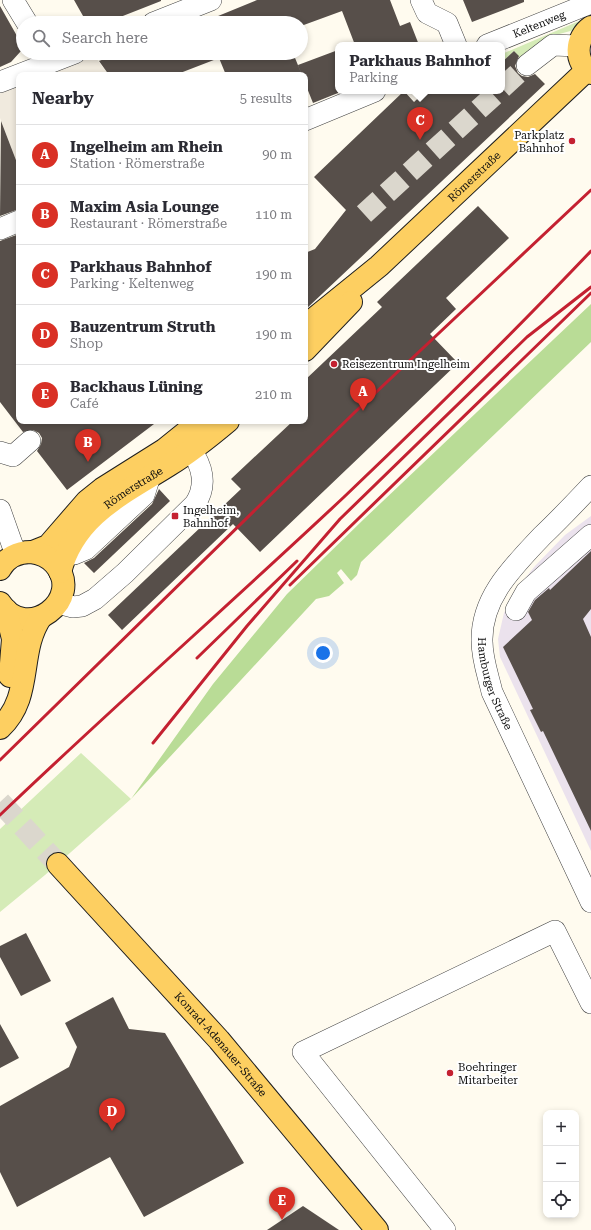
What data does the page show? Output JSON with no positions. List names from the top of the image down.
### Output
{
  "streets": {
    "main road": ["Römerstraße", "Konrad-Adenauer-Straße"],
    "street": ["Keltenweg", "Hamburger Straße"]
  },
  "places": {
    "other": ["Parkplatz Bahnhof", "Reisezentrum Ingelheim", "Boehringer Mitarbeiter"],
    "transit": ["Ingelheim, Bahnhof"]
  },
  "page": {
    "search": "Search here",
    "popup": ["Parkhaus Bahnhof", "Parking"],
    "heading": ["Nearby", "5 results"],
    "pins": [
      "C",
      "A",
      "B",
      "D",
      "E"
    ],
    "list": [
      {
        "mark": "A",
        "name": "Ingelheim am Rhein",
        "note": "Station · Römerstraße",
        "value": "90 m"
      },
      {
        "mark": "B",
        "name": "Maxim Asia Lounge",
        "note": "Restaurant · Römerstraße",
        "value": "110 m"
      },
      {
        "mark": "C",
        "name": "Parkhaus Bahnhof",
        "note": "Parking · Keltenweg",
        "value": "190 m"
      },
      {
        "mark": "D",
        "name": "Bauzentrum Struth",
        "note": "Shop",
        "value": "190 m"
      },
      {
        "mark": "E",
        "name": "Backhaus Lüning",
        "note": "Café",
        "value": "210 m"
      }
    ],
    "map_buttons": ["+", "−"]
  }
}
